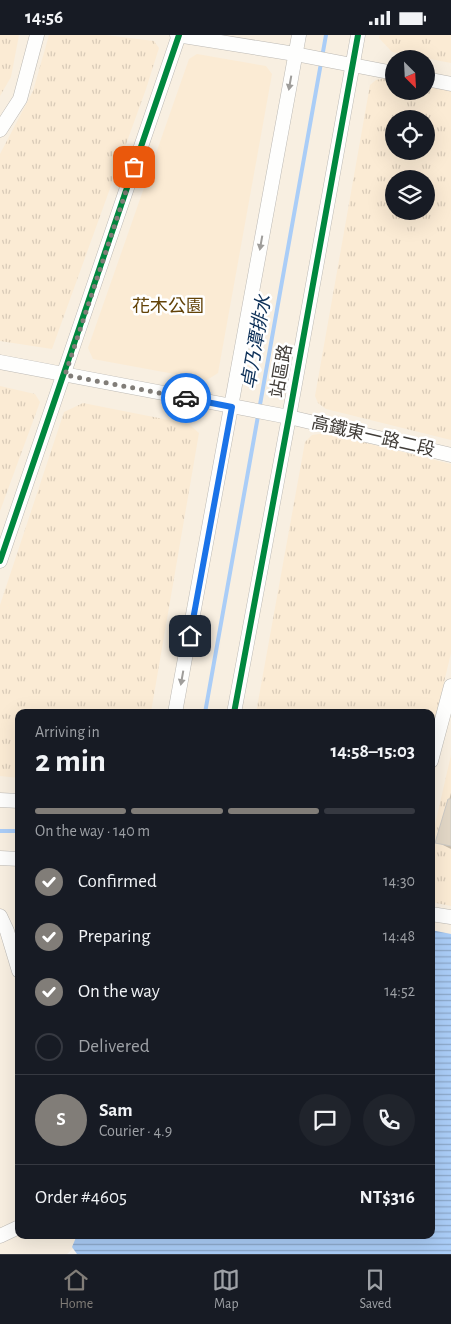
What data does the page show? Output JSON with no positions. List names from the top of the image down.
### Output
{
  "streets": {
    "street": ["站區路", "高鐵東一路二段"]
  },
  "crossings": [
    ["站區路", "高鐵東一路二段"]
  ],
  "water": ["卓乃潭排水"],
  "parks": ["花木公園"],
  "north": "bottom right",
  "page": {
    "status": "14:56",
    "heading": ["2 min", "Arriving in", "14:58–15:03"],
    "panel": [
      "Sam",
      "Courier · 4.9",
      "Order #4605",
      "NT$316"
    ],
    "bar": "On the way · 140 m",
    "list": [
      ["Confirmed", "14:30"],
      ["Preparing", "14:48"],
      ["On the way", "14:52"],
      "Delivered"
    ],
    "round": "S",
    "tabs": ["Home", "Map", "Saved"]
  }
}
